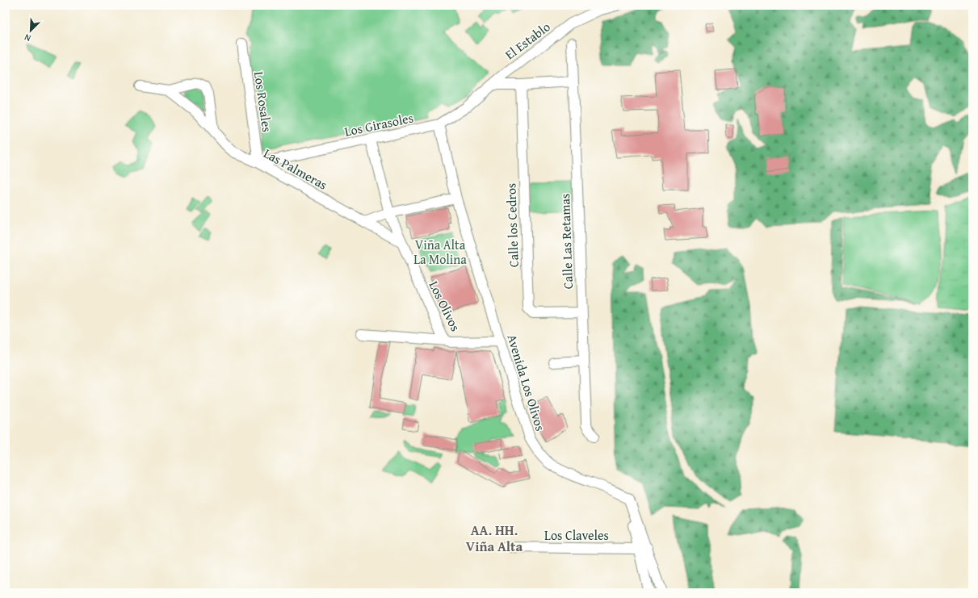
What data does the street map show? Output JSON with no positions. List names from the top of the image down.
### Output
{
  "streets": {
    "street": [
      "El Establo",
      "Los Rosales",
      "Los Girasoles",
      "Las Palmeras",
      "Calle los Cedros",
      "Calle Las Retamas",
      "Los Olivos",
      "Avenida Los Olivos",
      "Los Claveles"
    ]
  },
  "crossings": [
    ["El Establo", "Los Girasoles"],
    ["Los Rosales", "Los Girasoles"],
    ["Los Rosales", "Las Palmeras"],
    ["Los Girasoles", "Las Palmeras"],
    ["Los Girasoles", "Los Olivos"],
    ["Los Girasoles", "Avenida Los Olivos"],
    ["Las Palmeras", "Los Olivos"],
    ["Calle los Cedros", "Calle Las Retamas"],
    ["Los Olivos", "Avenida Los Olivos"],
    ["Avenida Los Olivos", "Los Claveles"]
  ],
  "districts": ["AA. HH. Viña Alta"],
  "parks": ["Viña Alta La Molina"],
  "north": "bottom left"
}
